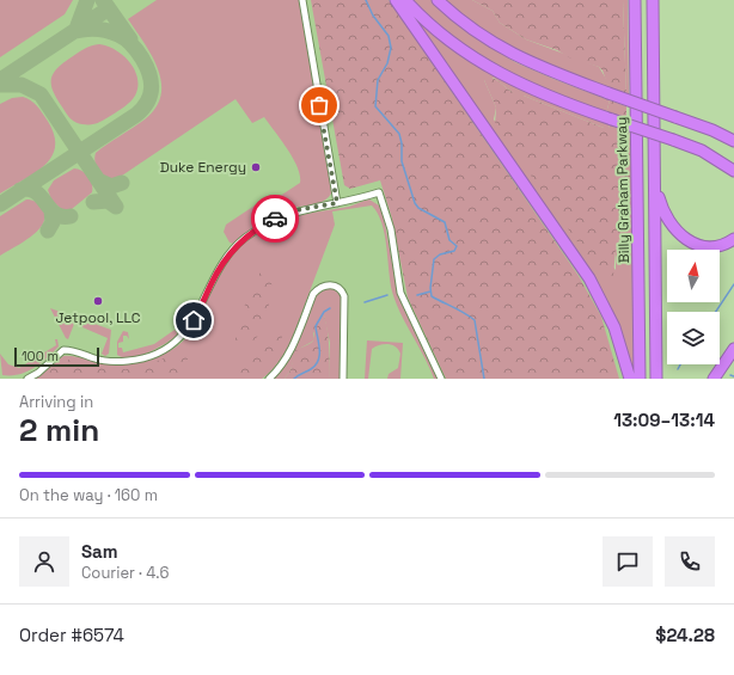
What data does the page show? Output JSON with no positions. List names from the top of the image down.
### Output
{
  "streets": {
    "highway": ["Billy Graham Parkway"]
  },
  "places": ["Duke Energy", "Jetpool, LLC"],
  "scale_bar": "100 m",
  "north": "top",
  "page": {
    "scale": "100 m",
    "heading": ["2 min", "Arriving in", "13:09–13:14"],
    "panel": [
      "Sam",
      "Courier · 4.6",
      "Order #6574",
      "$24.28"
    ],
    "bar": "On the way · 160 m"
  }
}
